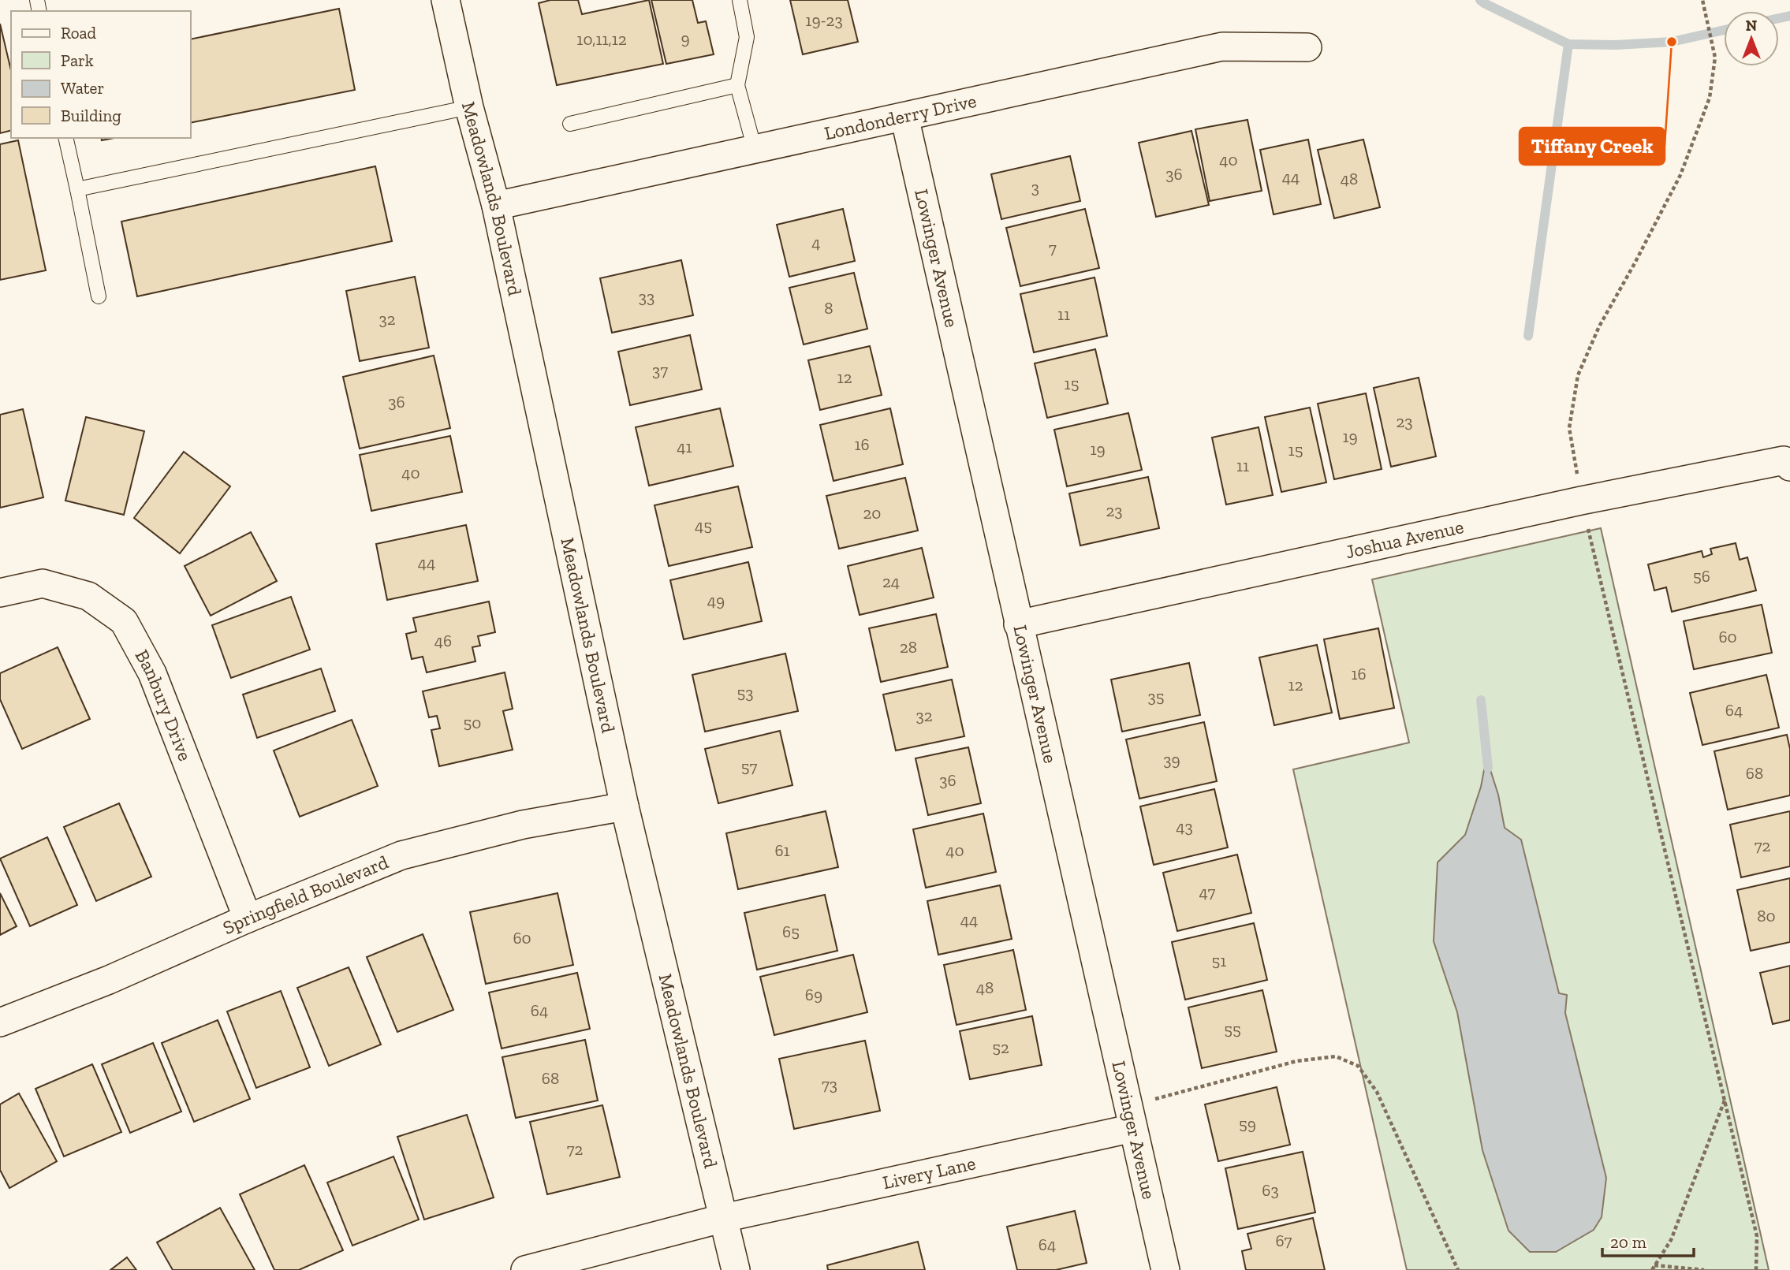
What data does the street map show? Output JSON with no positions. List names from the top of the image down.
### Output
{
  "streets": {
    "street": [
      "Londonderry Drive",
      "Meadowlands Boulevard",
      "Lowinger Avenue",
      "Joshua Avenue",
      "Banbury Drive",
      "Springfield Boulevard",
      "Livery Lane"
    ]
  },
  "crossings": [
    ["Londonderry Drive", "Meadowlands Boulevard"],
    ["Londonderry Drive", "Lowinger Avenue"],
    ["Meadowlands Boulevard", "Springfield Boulevard"],
    ["Meadowlands Boulevard", "Livery Lane"],
    ["Lowinger Avenue", "Joshua Avenue"],
    ["Lowinger Avenue", "Livery Lane"],
    ["Banbury Drive", "Springfield Boulevard"]
  ],
  "places": ["Tiffany Creek"],
  "house_numbers": [
    "19-23",
    "9",
    "10,11,12",
    "40",
    "36",
    "44",
    "48",
    "3",
    "4",
    "7",
    "33",
    "8",
    "11",
    "32",
    "37",
    "12",
    "15",
    "36",
    "23",
    "19",
    "16",
    "41",
    "19",
    "15",
    "11",
    "40",
    "23",
    "20",
    "45",
    "44",
    "56",
    "24",
    "49",
    "60",
    "46",
    "28",
    "16",
    "12",
    "53",
    "35",
    "64",
    "32",
    "50",
    "39",
    "57",
    "68",
    "36",
    "43",
    "72",
    "61",
    "40",
    "47",
    "80",
    "44",
    "65",
    "60",
    "51",
    "48",
    "69",
    "64",
    "55",
    "52",
    "68",
    "73",
    "59",
    "72",
    "63",
    "67",
    "64"
  ],
  "legend": [
    "Road",
    "Park",
    "Water",
    "Building"
  ],
  "scale_bar": "20 m",
  "north": "top"
}
